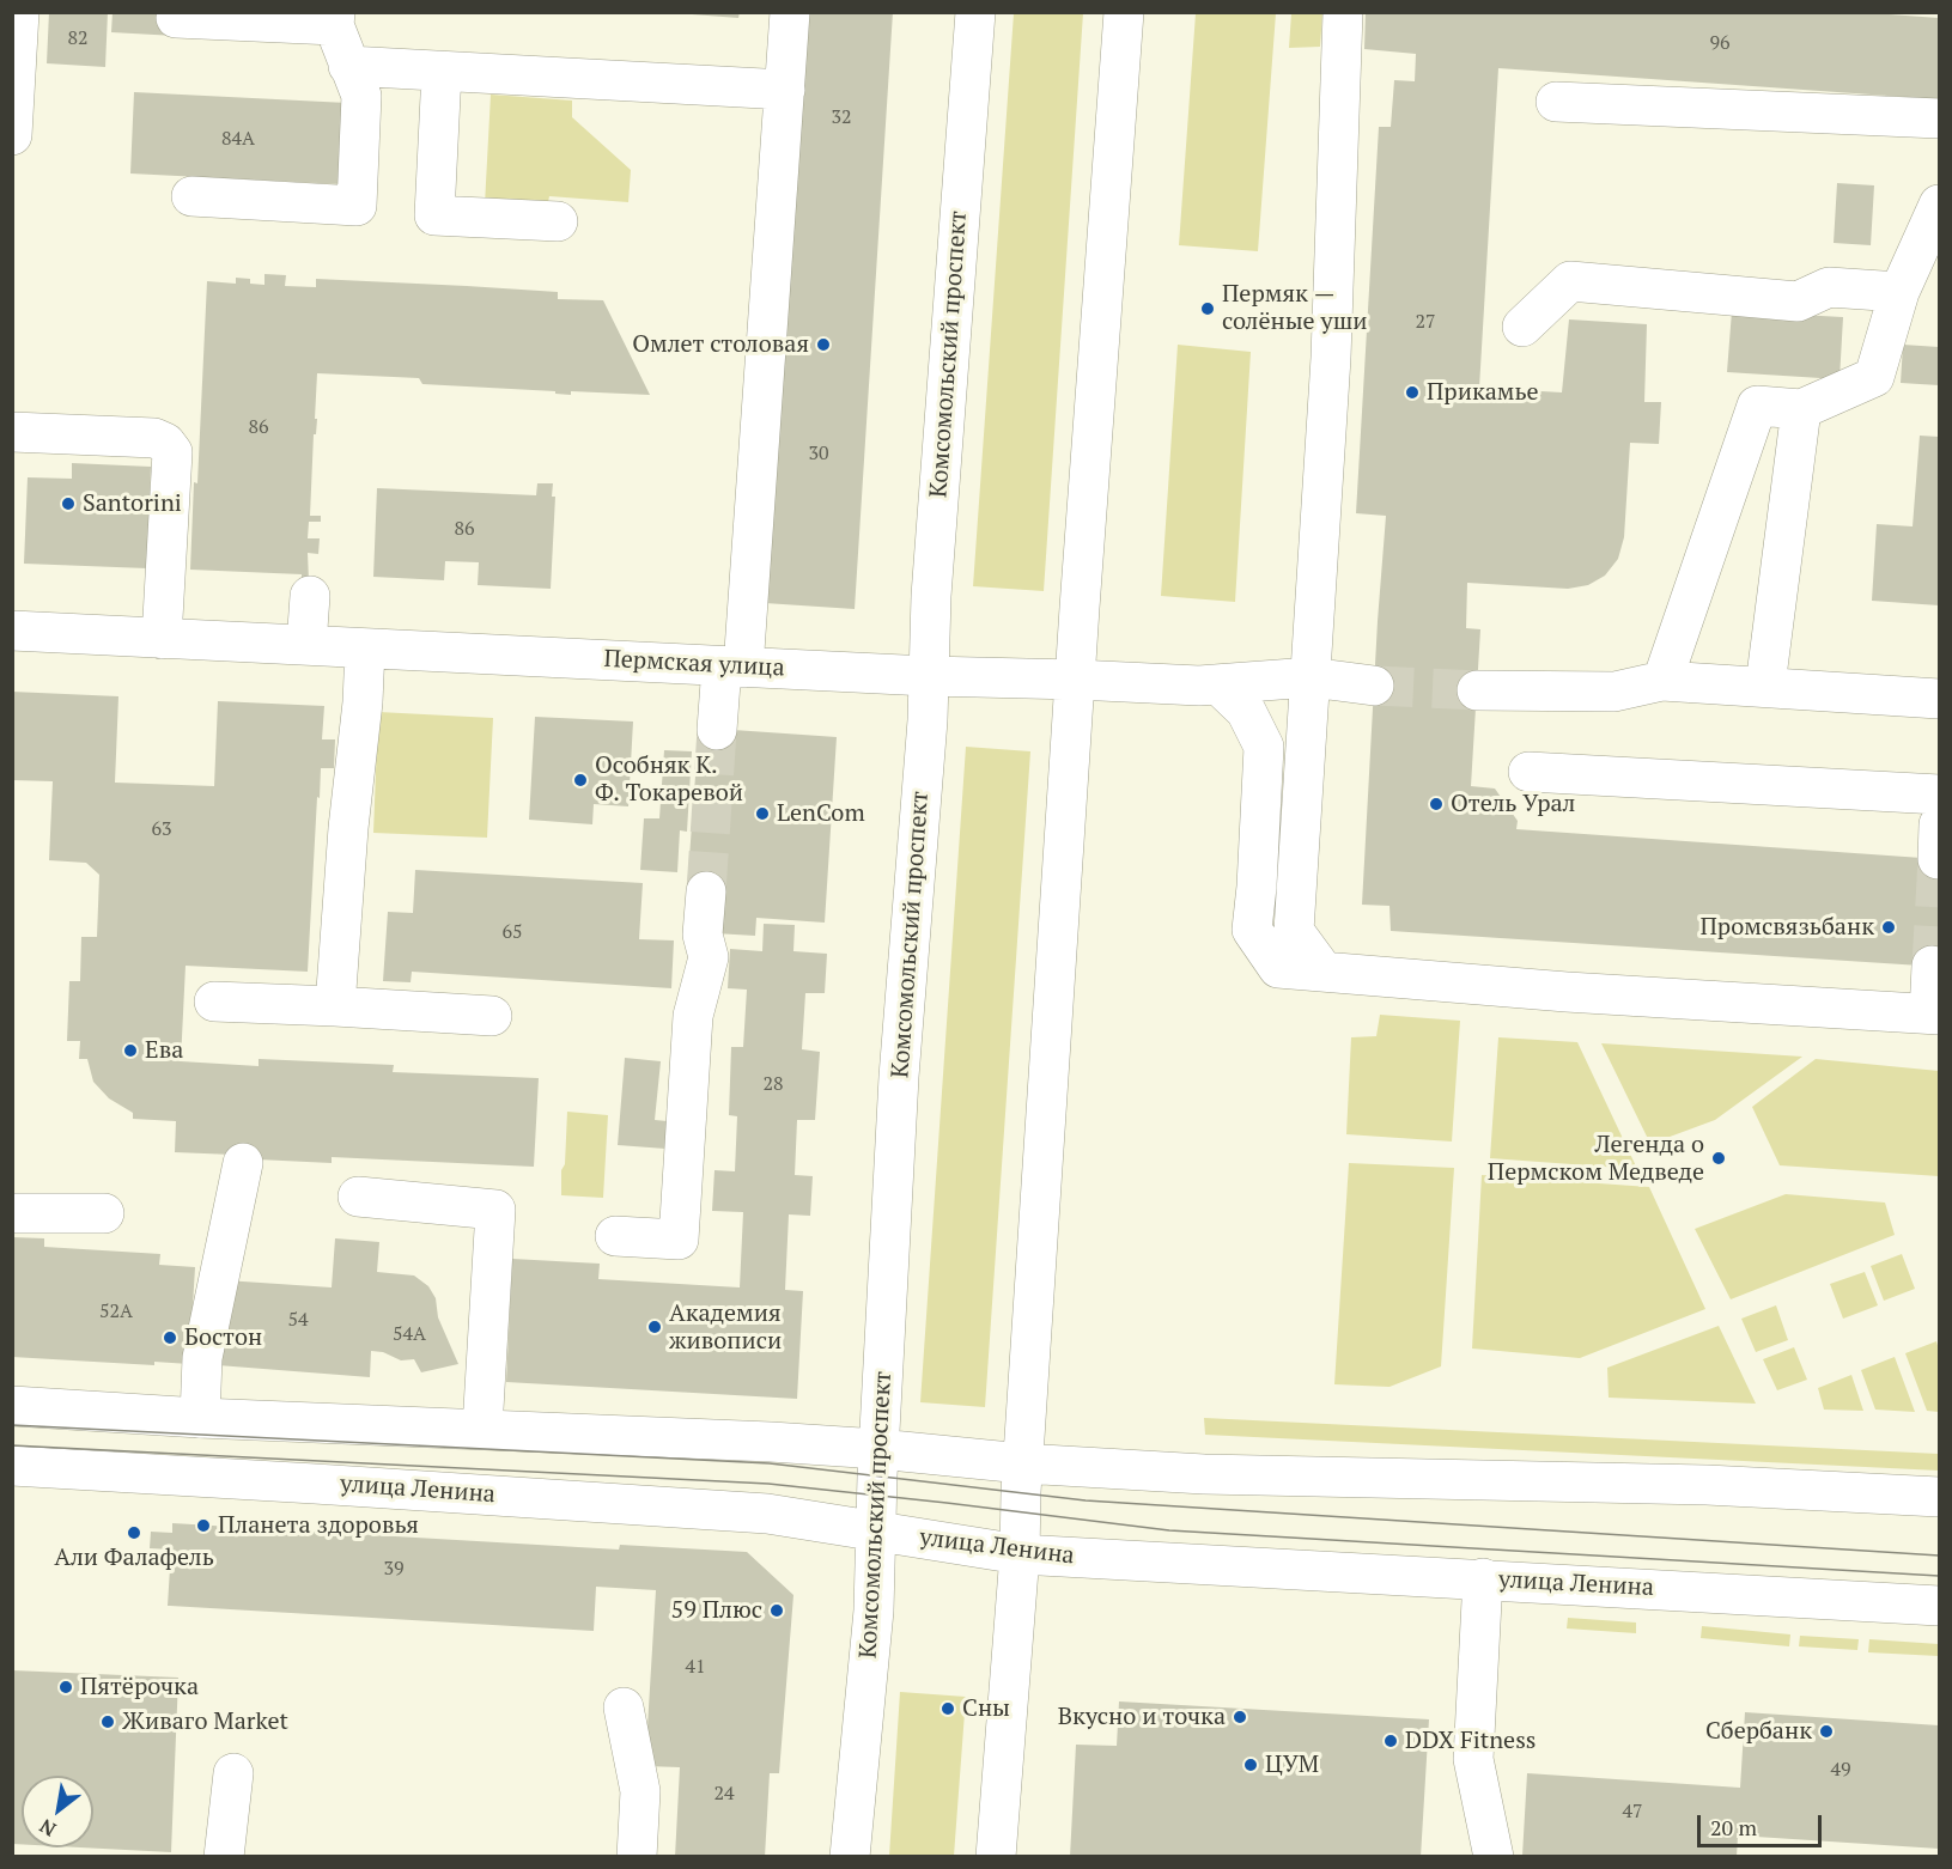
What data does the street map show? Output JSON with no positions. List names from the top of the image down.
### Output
{
  "streets": {
    "main road": ["Комсомольский проспект", "Пермская улица", "улица Ленина"]
  },
  "crossings": [
    ["Комсомольский проспект", "Пермская улица"],
    ["Комсомольский проспект", "улица Ленина"]
  ],
  "places": [
    "Пермяк — солёные уши",
    "Омлет столовая",
    "Прикамье",
    "Santorini",
    "Особняк К. Ф. Токаревой",
    "Отель Урал",
    "LenCom",
    "Промсвязьбанк",
    "Ева",
    "Легенда о Пермском Медведе",
    "Академия живописи",
    "Бостон",
    "Планета здоровья",
    "Али Фалафель",
    "59 Плюс",
    "Пятёрочка",
    "Сны",
    "Вкусно и точка",
    "Живаго Market",
    "Сбербанк",
    "DDX Fitness",
    "ЦУМ"
  ],
  "house_numbers": [
    "82",
    "96",
    "32",
    "84А",
    "27",
    "86",
    "30",
    "86",
    "63",
    "65",
    "28",
    "52А",
    "54",
    "54А",
    "39",
    "41",
    "49",
    "24",
    "47"
  ],
  "scale_bar": "20 m",
  "north": "bottom left"
}
